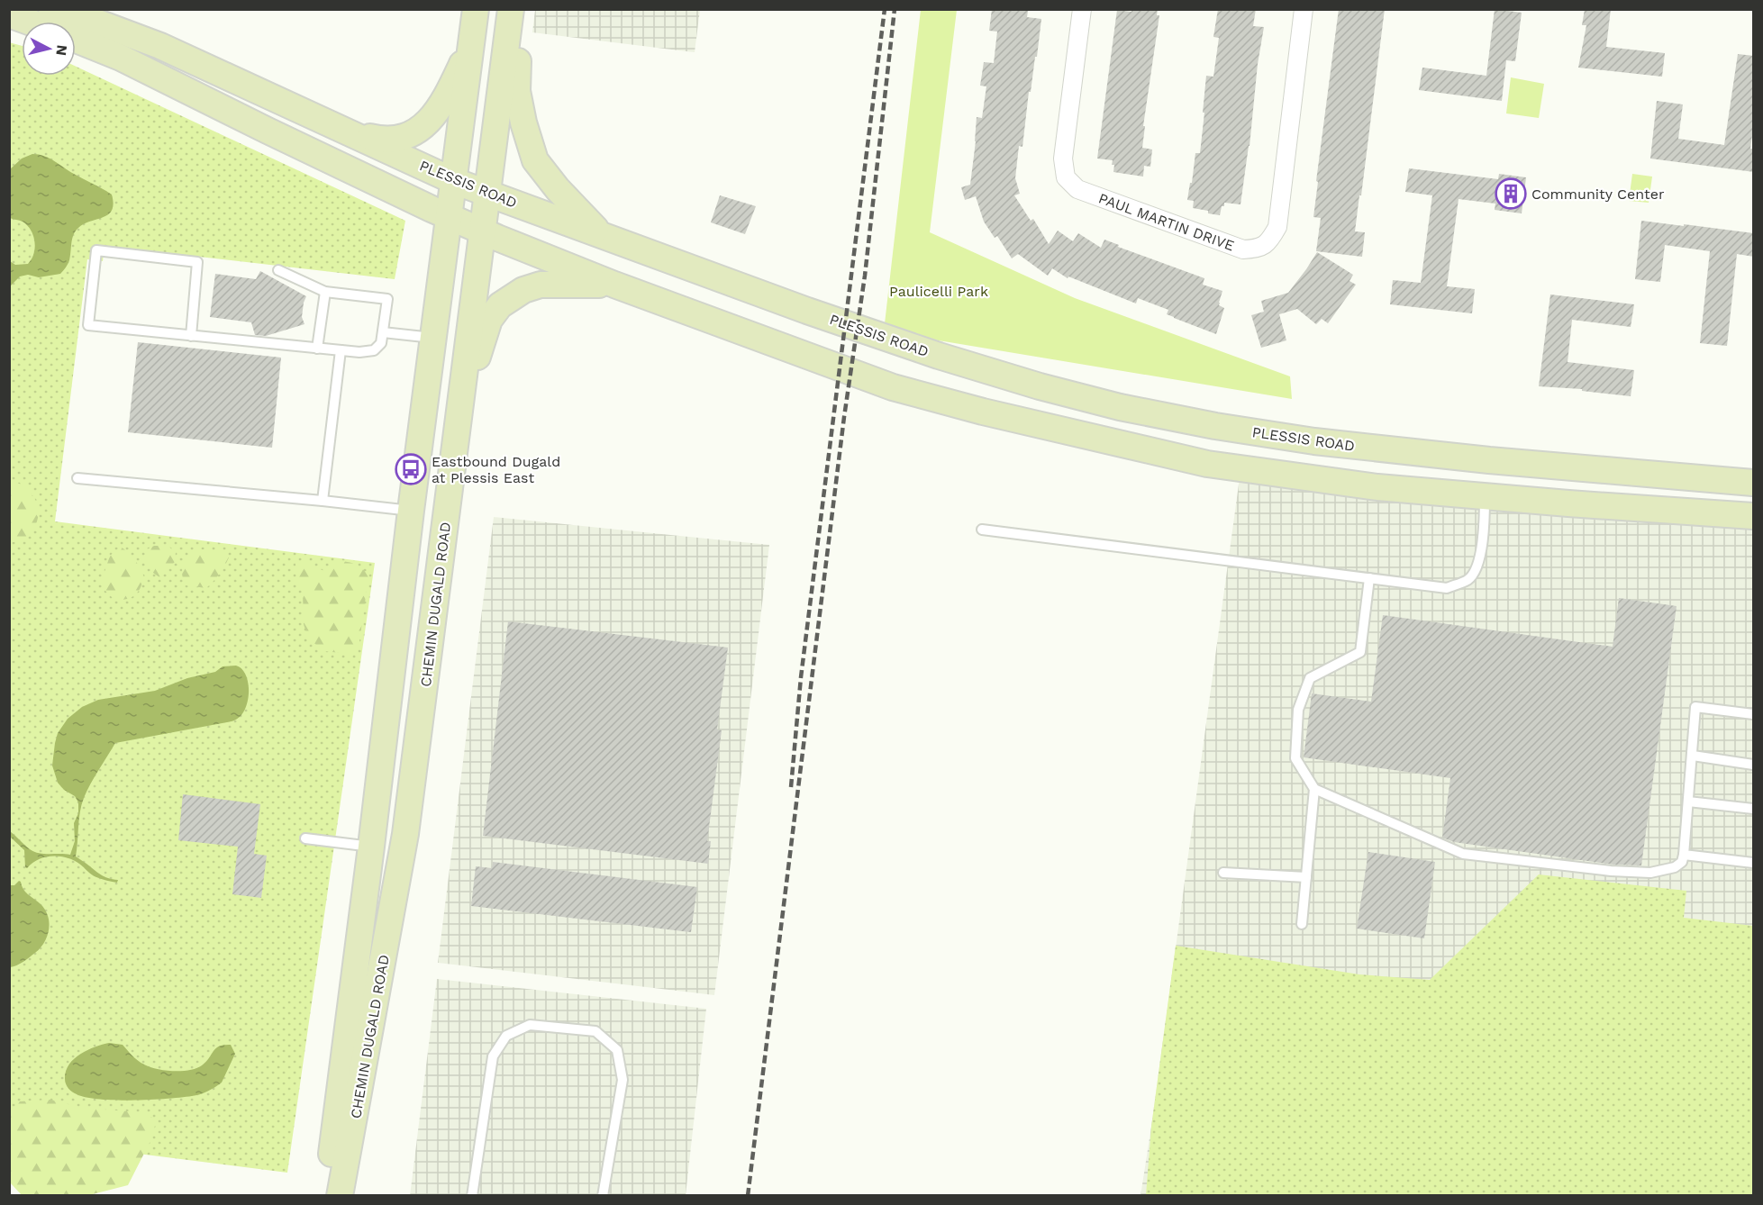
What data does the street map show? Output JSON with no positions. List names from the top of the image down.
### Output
{
  "streets": {
    "main road": ["PLESSIS ROAD", "CHEMIN DUGALD ROAD"],
    "street": ["PAUL MARTIN DRIVE"]
  },
  "crossings": [
    ["PLESSIS ROAD", "CHEMIN DUGALD ROAD"]
  ],
  "parks": ["Paulicelli Park"],
  "places": {
    "building": ["Community Center"],
    "bus stop": ["Eastbound Dugald at Plessis East"]
  },
  "north": "right"
}
